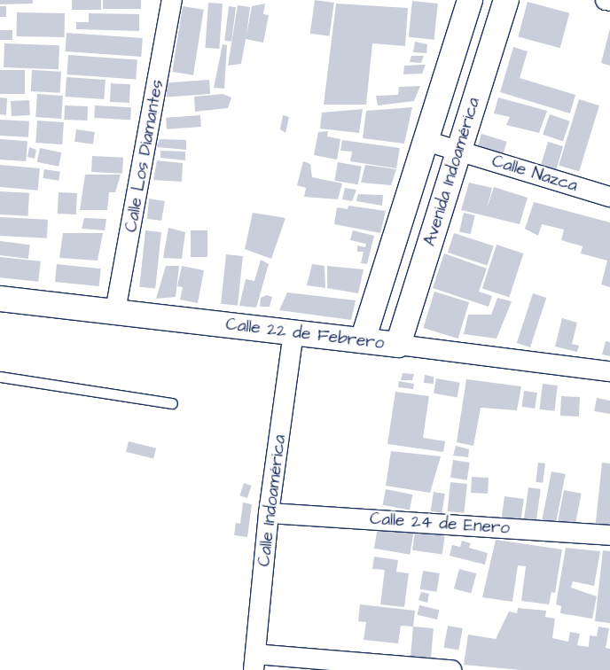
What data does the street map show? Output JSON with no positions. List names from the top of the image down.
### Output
{
  "streets": {
    "street": [
      "Calle Los Diamantes",
      "Avenida Indoamérica",
      "Calle Nazca",
      "Calle 22 de Febrero",
      "Calle Indoamérica",
      "Calle 24 de Enero"
    ]
  },
  "crossings": [
    ["Calle Los Diamantes", "Calle 22 de Febrero"],
    ["Avenida Indoamérica", "Calle Nazca"],
    ["Avenida Indoamérica", "Calle 22 de Febrero"],
    ["Calle 22 de Febrero", "Calle Indoamérica"],
    ["Calle Indoamérica", "Calle 24 de Enero"]
  ]
}
